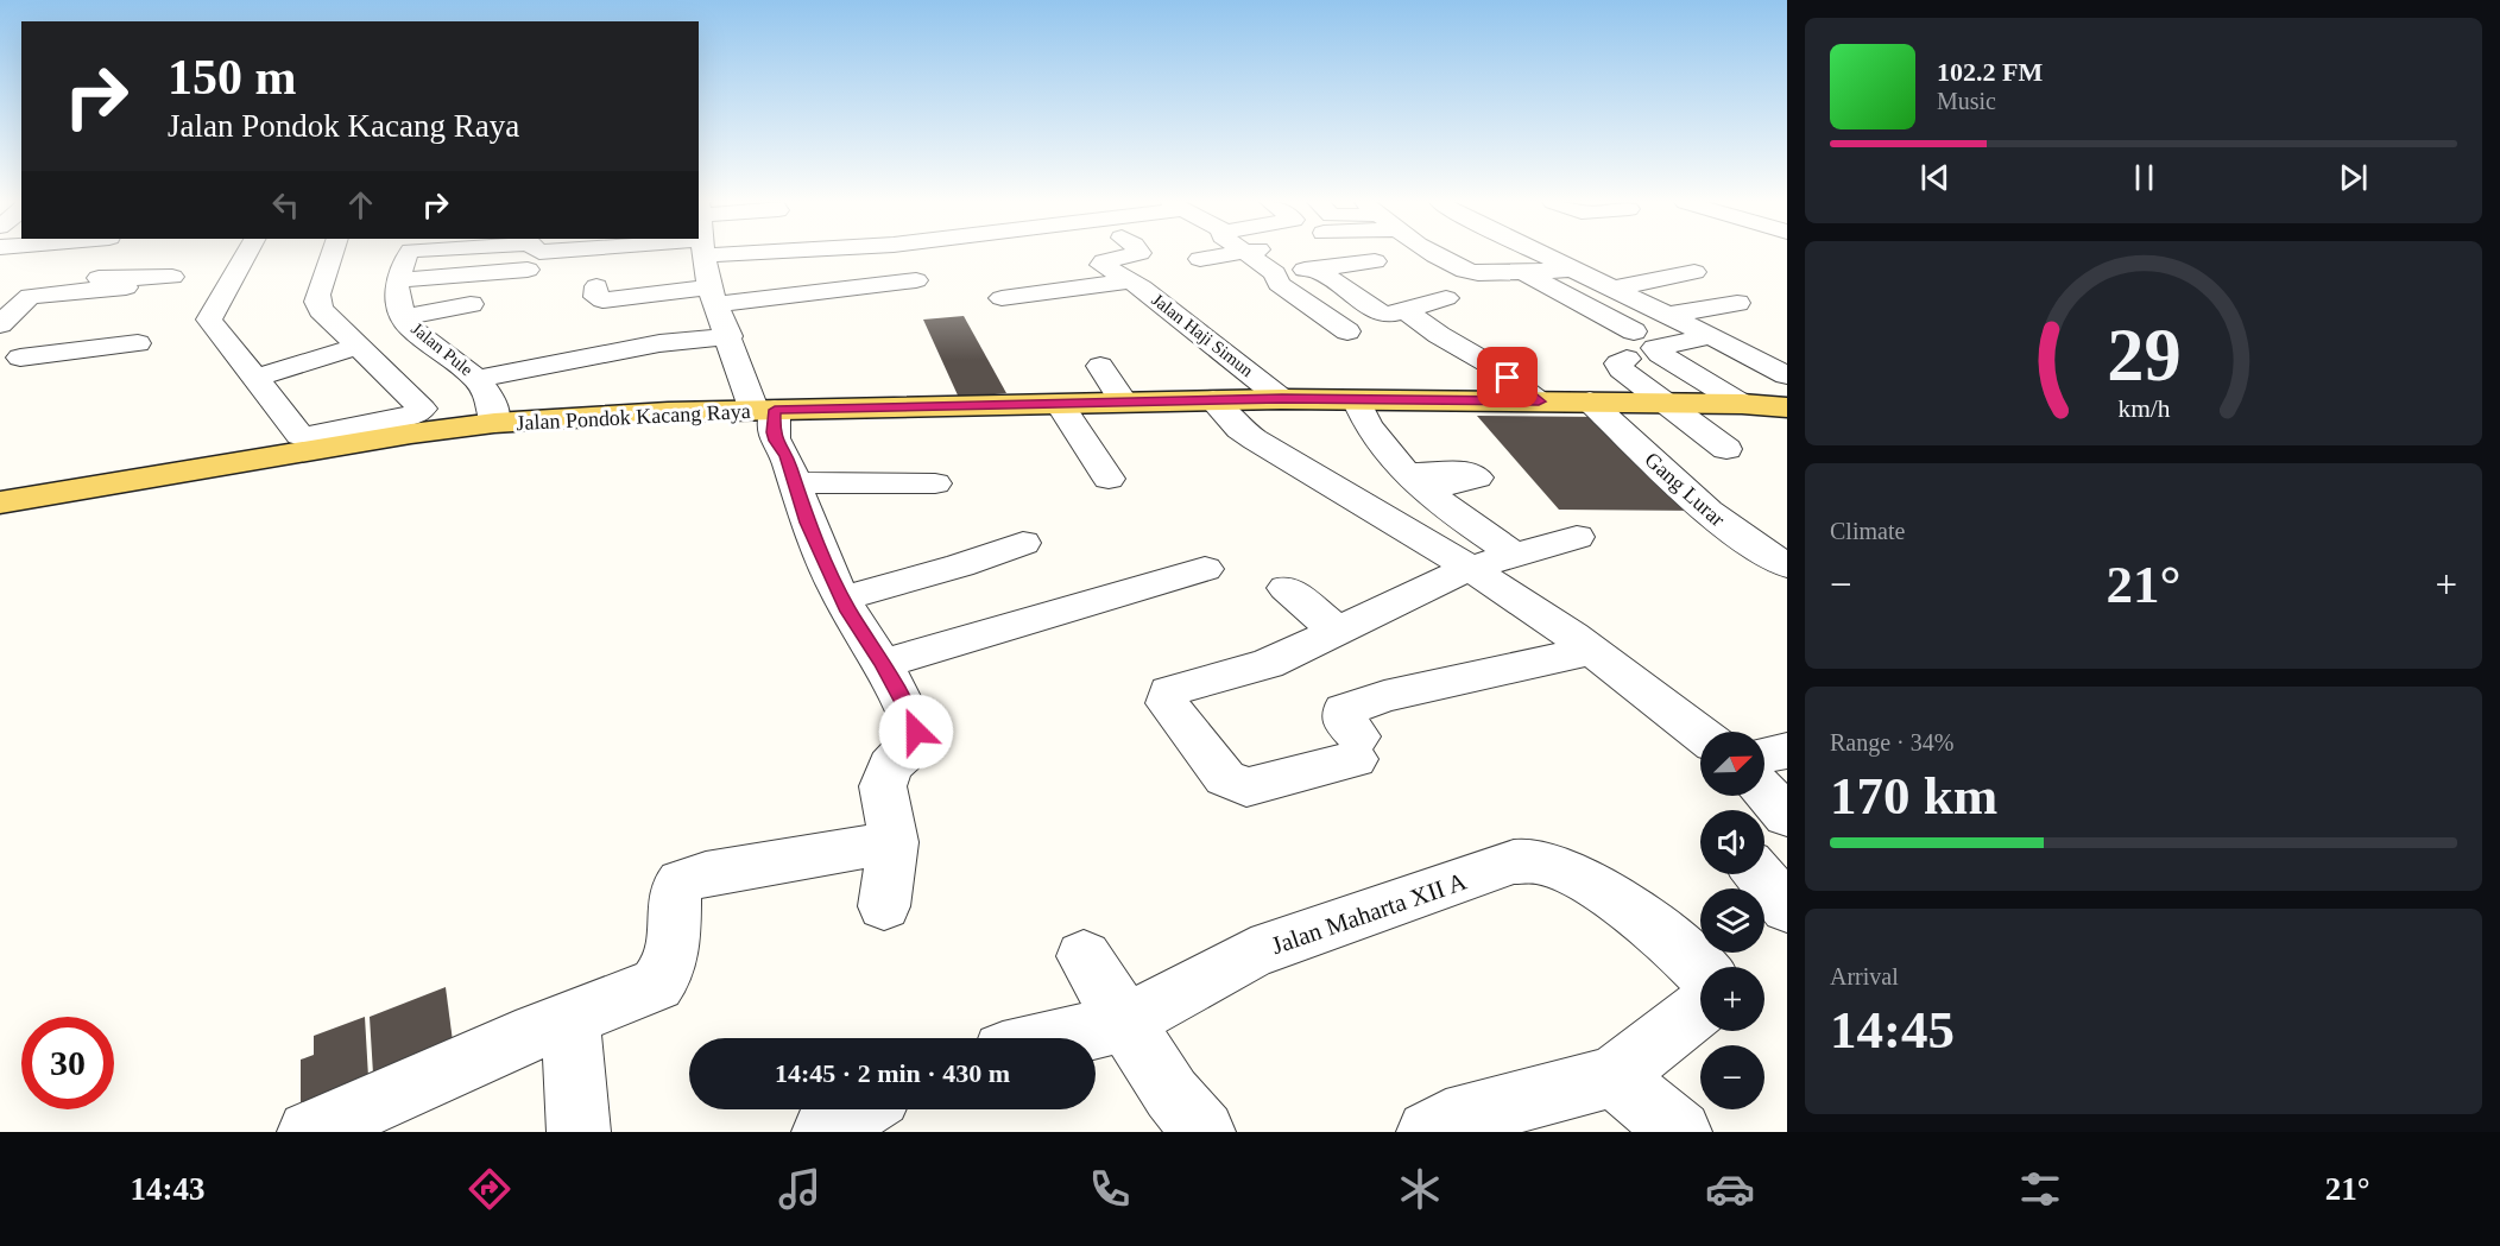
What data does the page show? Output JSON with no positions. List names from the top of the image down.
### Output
{
  "streets": {
    "main road": ["Jalan Pondok Kacang Raya"],
    "street": [
      "Jalan Haji Simun",
      "Jalan Pule",
      "Gang Lurar",
      "Jalan Maharta XII A"
    ]
  },
  "crossings": [
    ["Jalan Haji Simun", "Jalan Pondok Kacang Raya"],
    ["Jalan Pule", "Jalan Pondok Kacang Raya"],
    ["Jalan Pondok Kacang Raya", "Gang Lurar"]
  ],
  "north": "top right",
  "page": {
    "turn": ["150 m", "Jalan Pondok Kacang Raya"],
    "song": ["102.2 FM", "Music"],
    "tile": [
      "Climate",
      ["Range · 34%", "170 km"],
      ["Arrival", "14:45"]
    ],
    "heat": ["−", "21°", "+"],
    "map_buttons": ["+", "−"],
    "limit": "30",
    "trip": "14:45 · 2 min · 430 m",
    "tabs": ["14:43", "21°"],
    "gauge": ["29", "km/h"]
  }
}
